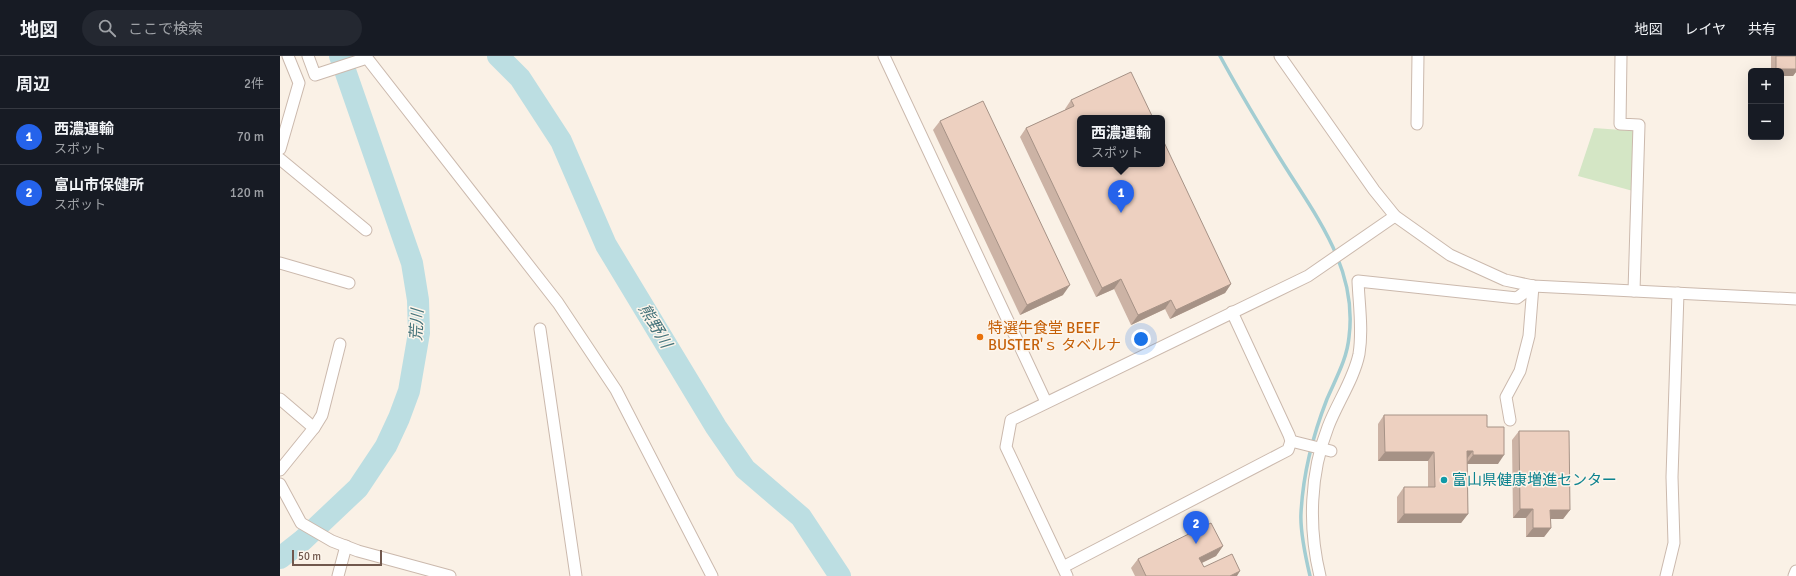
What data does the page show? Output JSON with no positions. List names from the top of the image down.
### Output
{
  "water": ["荒川", "熊野川"],
  "places": ["特選牛食堂 BEEF BUSTER'ｓ タベルナ", "富山県健康増進センター"],
  "scale_bar": "50 m",
  "page": {
    "header": "地図",
    "search": "ここで検索",
    "nav": ["地図", "レイヤ", "共有"],
    "heading": ["周辺", "2件"],
    "map_buttons": ["+", "−"],
    "list": [
      {
        "mark": "1",
        "name": "西濃運輸",
        "note": "スポット",
        "value": "70 m"
      },
      {
        "mark": "2",
        "name": "富山市保健所",
        "note": "スポット",
        "value": "120 m"
      }
    ],
    "popup": ["西濃運輸", "スポット"],
    "pins": ["1", "2"],
    "scale": "50 m"
  }
}
